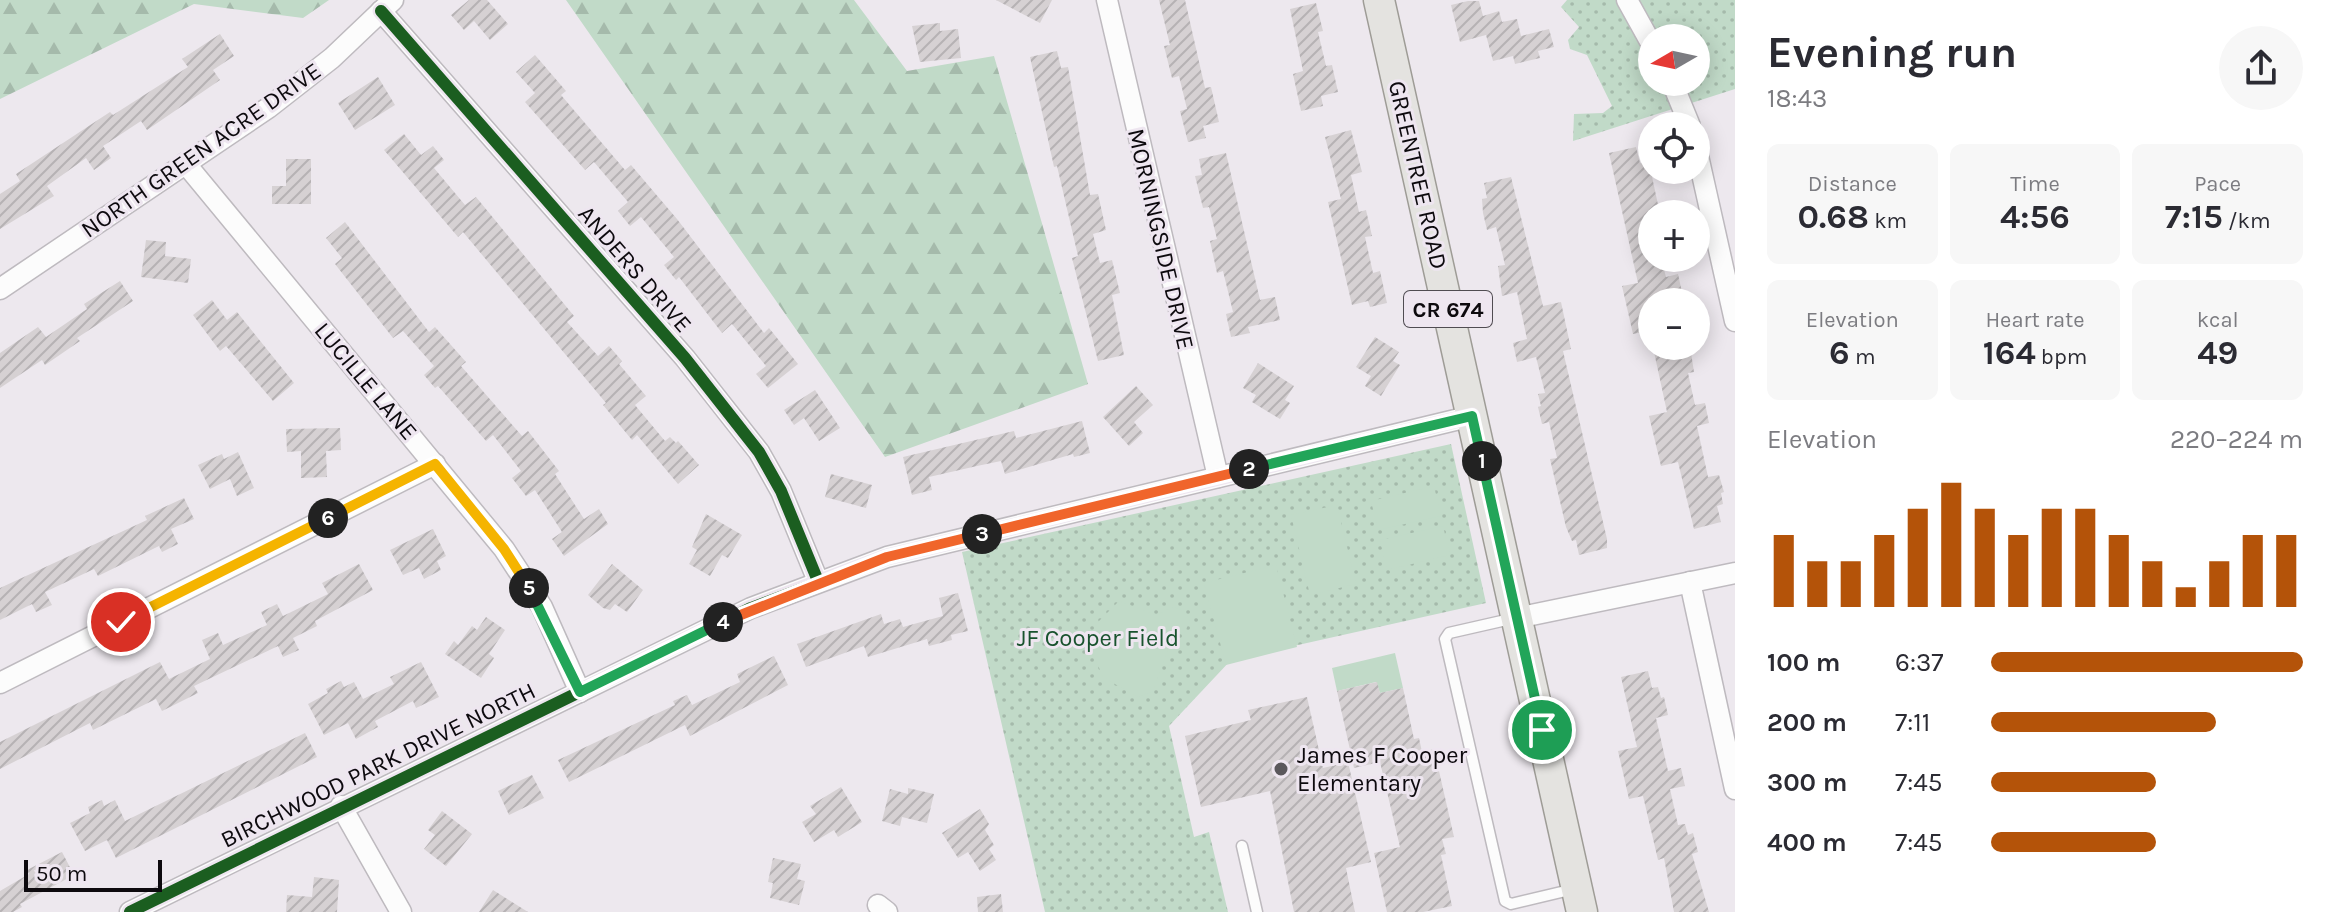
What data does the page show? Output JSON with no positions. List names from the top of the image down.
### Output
{
  "streets": {
    "main road": ["GREENTREE ROAD", "CR 674"],
    "street": [
      "NORTH GREEN ACRE DRIVE",
      "MORNINGSIDE DRIVE",
      "ANDERS DRIVE",
      "LUCILLE LANE",
      "BIRCHWOOD PARK DRIVE NORTH"
    ]
  },
  "crossings": [
    ["NORTH GREEN ACRE DRIVE", "ANDERS DRIVE"],
    ["NORTH GREEN ACRE DRIVE", "LUCILLE LANE"],
    ["GREENTREE ROAD", "BIRCHWOOD PARK DRIVE NORTH"],
    ["MORNINGSIDE DRIVE", "BIRCHWOOD PARK DRIVE NORTH"],
    ["ANDERS DRIVE", "BIRCHWOOD PARK DRIVE NORTH"],
    ["LUCILLE LANE", "BIRCHWOOD PARK DRIVE NORTH"]
  ],
  "parks": ["JF Cooper Field"],
  "places": ["James F Cooper Elementary"],
  "scale_bar": "50 m",
  "north": "left",
  "page": {
    "heading": ["Evening run", "18:43"],
    "map_buttons": ["+", "−"],
    "stats": [
      ["Distance", "0.68 km"],
      ["Time", "4:56"],
      ["Pace", "7:15 /km"],
      ["Elevation", "6 m"],
      ["Heart rate", "164 bpm"],
      ["kcal", "49"]
    ],
    "chart": ["Elevation", "220–224 m"],
    "pins": [
      "1",
      "2",
      "6",
      "3",
      "5",
      "4"
    ],
    "list": [
      {
        "name": "100 m",
        "note": "6:37"
      },
      {
        "name": "200 m",
        "note": "7:11"
      },
      {
        "name": "300 m",
        "note": "7:45"
      },
      {
        "name": "400 m",
        "note": "7:45"
      }
    ],
    "scale": "50 m"
  }
}
